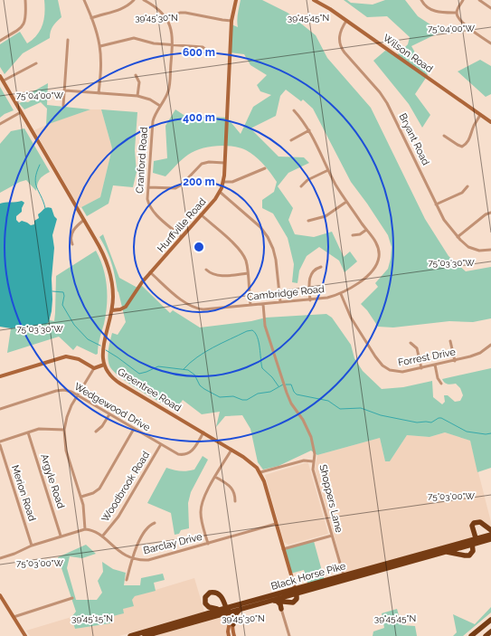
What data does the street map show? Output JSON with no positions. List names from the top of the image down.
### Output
{
  "streets": {
    "highway": ["Black Horse Pike"],
    "street": [
      "Wilson Road",
      "Bryant Road",
      "Cranford Road",
      "Hurffville Road",
      "Cambridge Road",
      "Forrest Drive",
      "Greentree Road",
      "Wedgewood Drive",
      "Argyle Road",
      "Woodbrook Road",
      "Merion Road",
      "Shoppers Lane",
      "Barclay Drive"
    ]
  },
  "crossings": [
    ["Wilson Road", "Bryant Road"],
    ["Cranford Road", "Hurffville Road"],
    ["Hurffville Road", "Cambridge Road"],
    ["Cambridge Road", "Forrest Drive"],
    ["Cambridge Road", "Shoppers Lane"],
    ["Greentree Road", "Wedgewood Drive"],
    ["Greentree Road", "Barclay Drive"],
    ["Greentree Road", "Black Horse Pike"],
    ["Wedgewood Drive", "Woodbrook Road"],
    ["Woodbrook Road", "Barclay Drive"],
    ["Shoppers Lane", "Black Horse Pike"]
  ],
  "coordinates": [
    "39°45'30\"N",
    "39°45'45\"N",
    "75°04'00\"W",
    "75°03'30\"W",
    "75°03'00\"W",
    "39°45'15\"N"
  ],
  "rings": ["600 m", "400 m", "200 m"]
}
